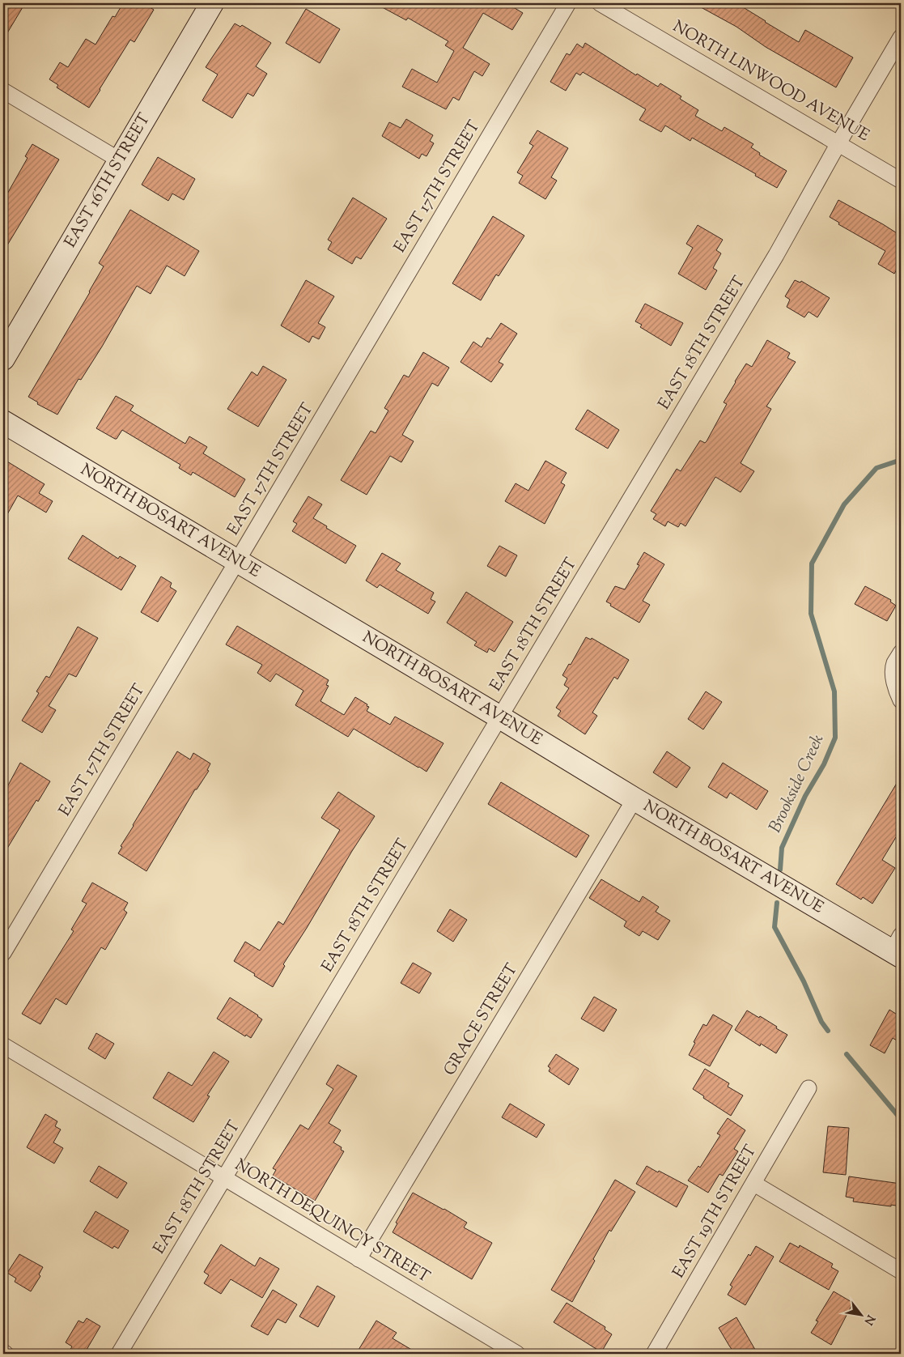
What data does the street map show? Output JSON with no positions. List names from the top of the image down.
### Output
{
  "streets": {
    "street": [
      "NORTH LINWOOD AVENUE",
      "EAST 16TH STREET",
      "EAST 17TH STREET",
      "EAST 18TH STREET",
      "NORTH BOSART AVENUE",
      "GRACE STREET",
      "EAST 19TH STREET",
      "NORTH DEQUINCY STREET"
    ]
  },
  "crossings": [
    ["NORTH LINWOOD AVENUE", "EAST 18TH STREET"],
    ["EAST 17TH STREET", "NORTH BOSART AVENUE"],
    ["EAST 18TH STREET", "NORTH BOSART AVENUE"],
    ["EAST 18TH STREET", "NORTH DEQUINCY STREET"],
    ["NORTH BOSART AVENUE", "GRACE STREET"],
    ["GRACE STREET", "NORTH DEQUINCY STREET"]
  ],
  "water": ["Brookside Creek"],
  "north": "bottom right"
}
